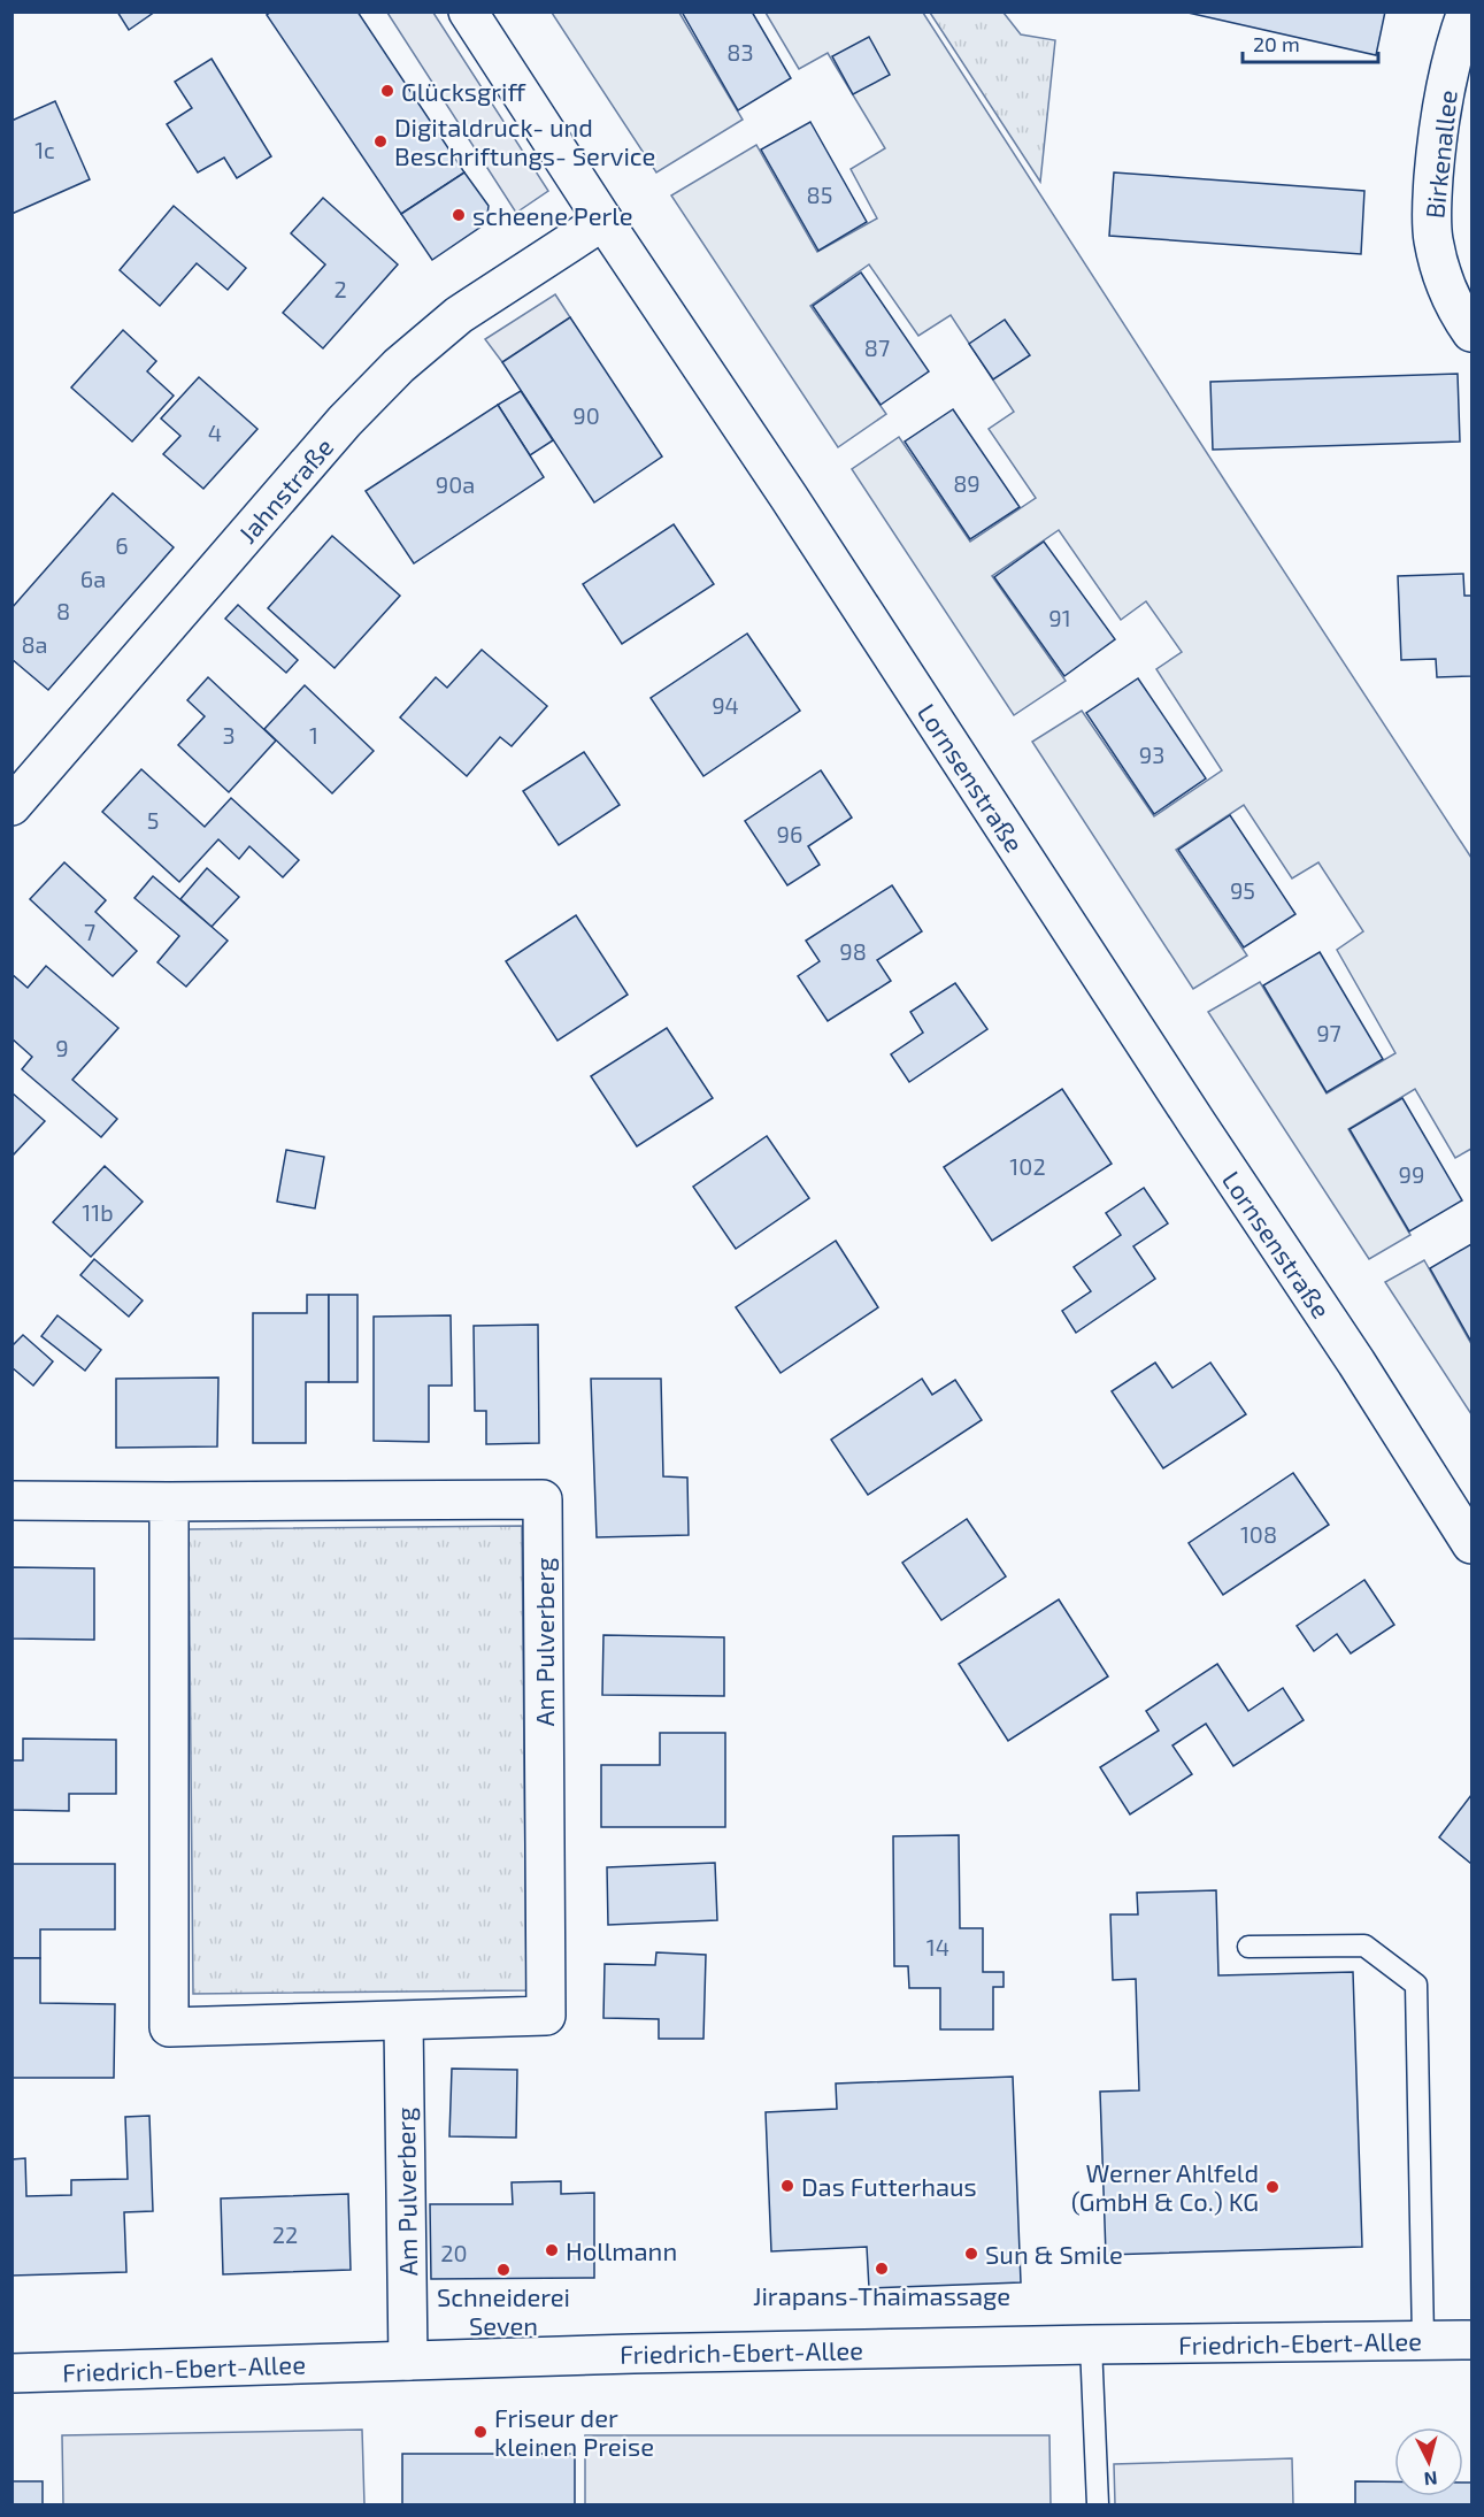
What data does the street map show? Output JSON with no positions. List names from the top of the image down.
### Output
{
  "streets": {
    "street": [
      "Birkenallee",
      "Jahnstraße",
      "Lornsenstraße",
      "Am Pulverberg",
      "Friedrich-Ebert-Allee"
    ]
  },
  "crossings": [
    ["Jahnstraße", "Lornsenstraße"],
    ["Am Pulverberg", "Friedrich-Ebert-Allee"]
  ],
  "places": [
    "Glücksgriff",
    "Digitaldruck- und Beschriftungs- Service",
    "scheene Perle",
    "Das Futterhaus",
    "Werner Ahlfeld (GmbH & Co.) KG",
    "Hollmann",
    "Sun & Smile",
    "Jirapans-Thaimassage",
    "Schneiderei Seven",
    "Friseur der kleinen Preise"
  ],
  "house_numbers": [
    "83",
    "1c",
    "85",
    "2",
    "87",
    "90",
    "4",
    "89",
    "90a",
    "6",
    "6a",
    "8",
    "91",
    "8a",
    "94",
    "3",
    "1",
    "93",
    "5",
    "96",
    "95",
    "7",
    "98",
    "97",
    "9",
    "102",
    "99",
    "11b",
    "108",
    "14",
    "22",
    "20"
  ],
  "scale_bar": "20 m",
  "north": "bottom"
}
